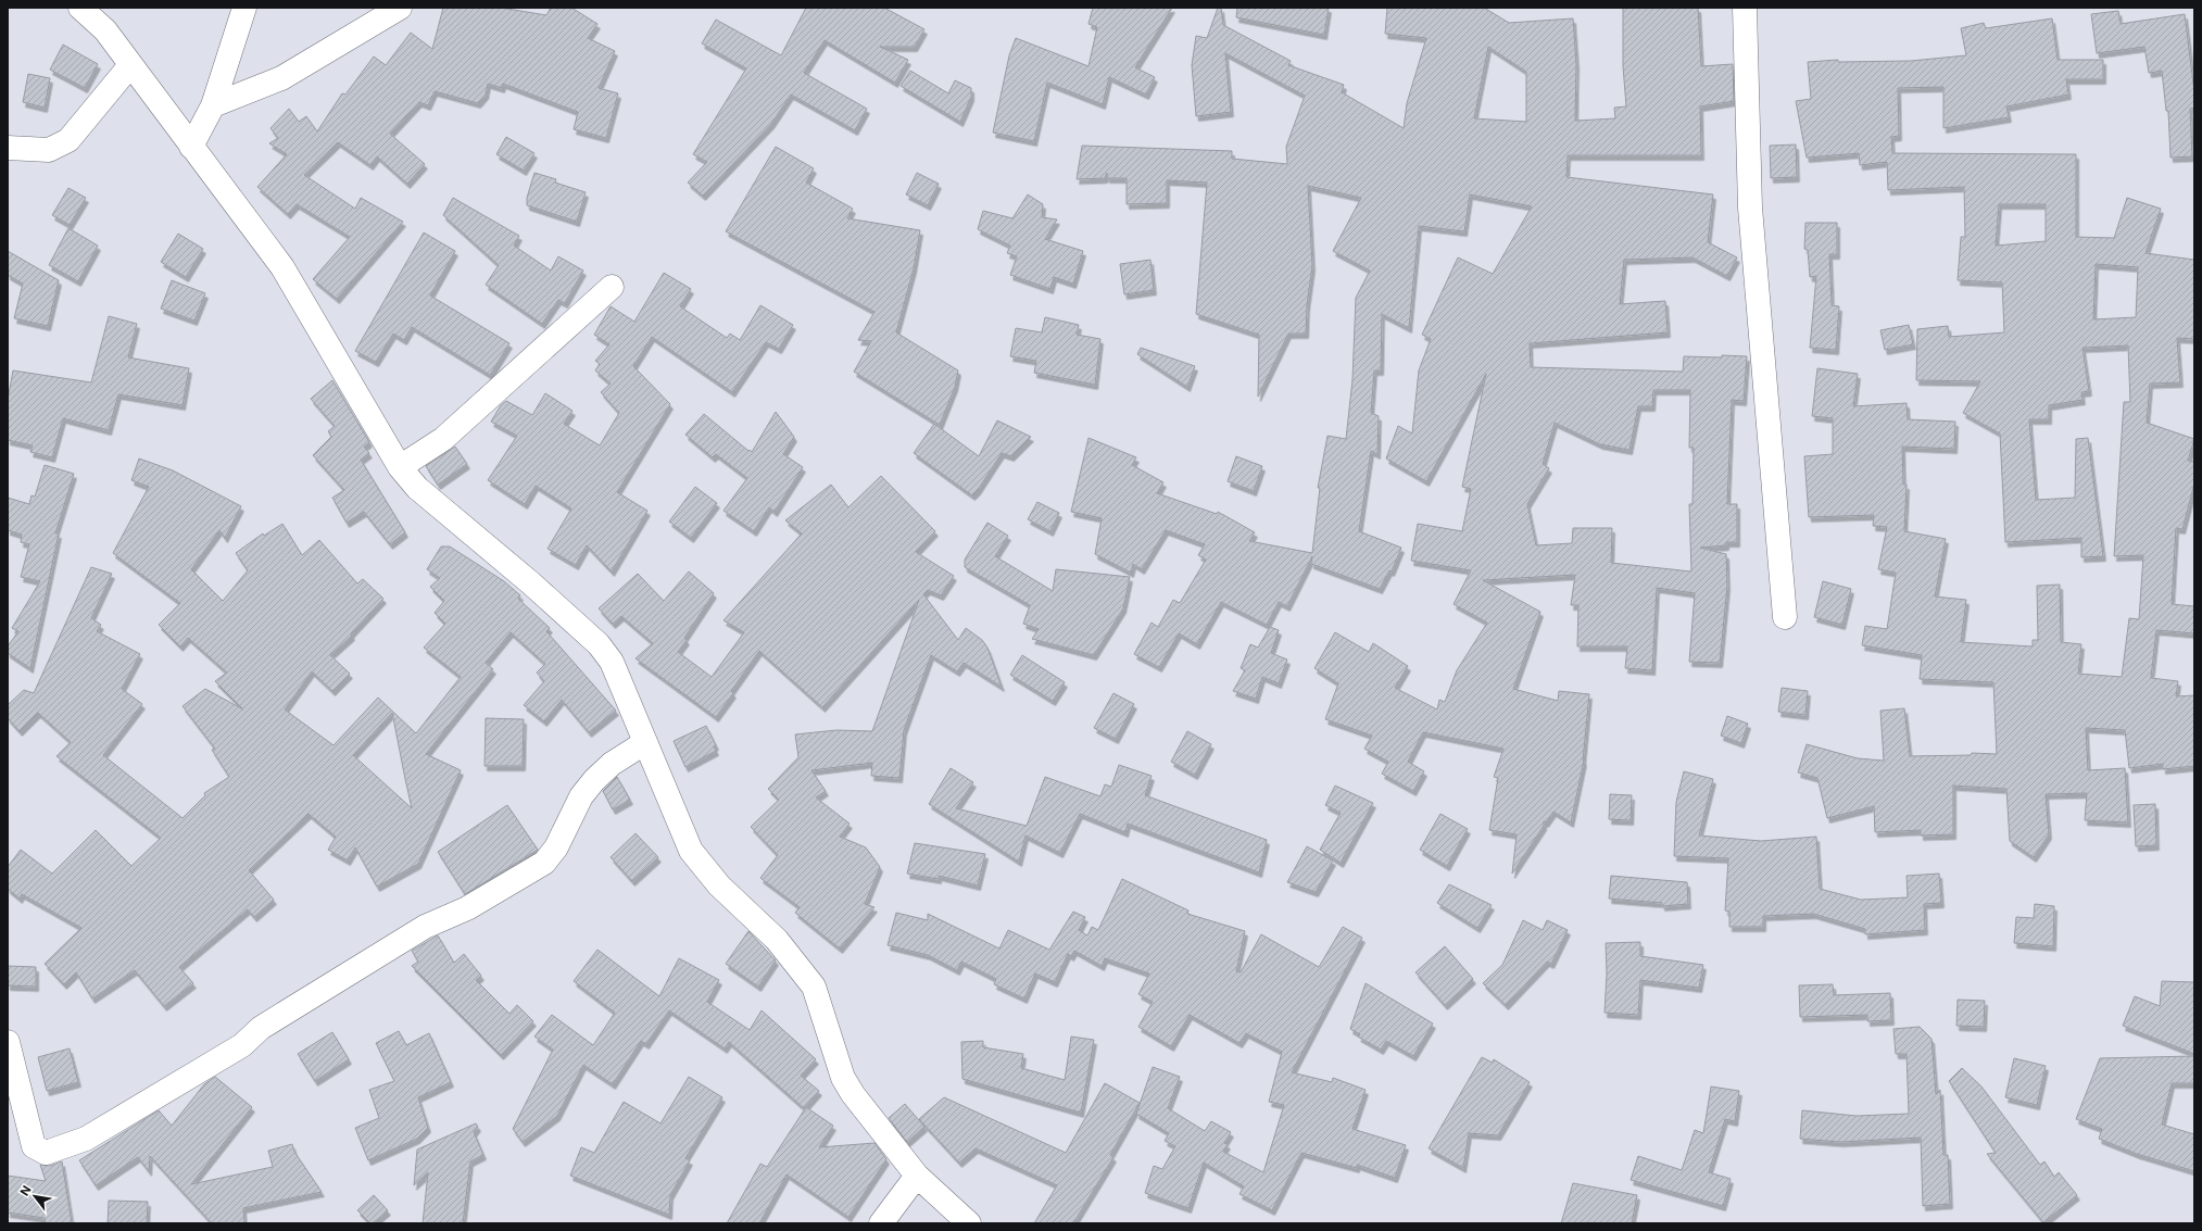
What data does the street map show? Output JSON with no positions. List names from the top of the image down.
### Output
{
  "north": "top left"
}
